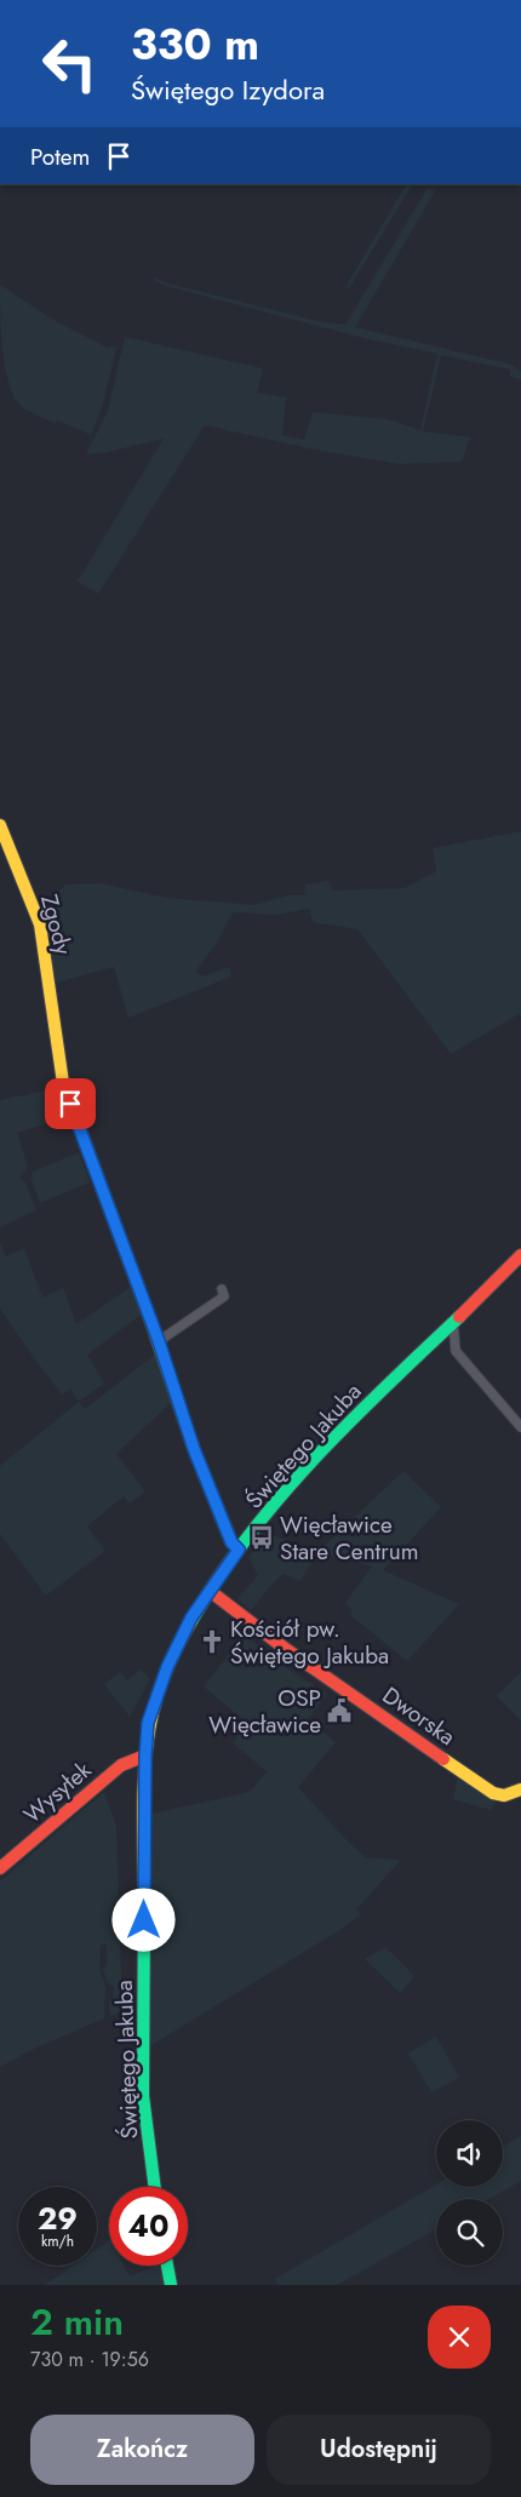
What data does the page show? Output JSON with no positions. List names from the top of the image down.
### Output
{
  "streets": {
    "street": [
      "Zgody",
      "Świętego Jakuba",
      "Dworska",
      "Wysyłek"
    ]
  },
  "crossings": [
    ["Zgody", "Świętego Jakuba"],
    ["Świętego Jakuba", "Dworska"],
    ["Świętego Jakuba", "Wysyłek"]
  ],
  "places": {
    "bus stop": ["Więcławice Stare Centrum"],
    "church": ["Kościół pw. Świętego Jakuba"],
    "public building": ["OSP Więcławice"]
  },
  "page": {
    "turn": ["330 m", "Świętego Izydora"],
    "then": "Potem",
    "speed": "29 km/h",
    "limit": "40",
    "heading": ["2 min", "730 m · 19:56"],
    "buttons": ["Zakończ", "Udostępnij"]
  }
}
